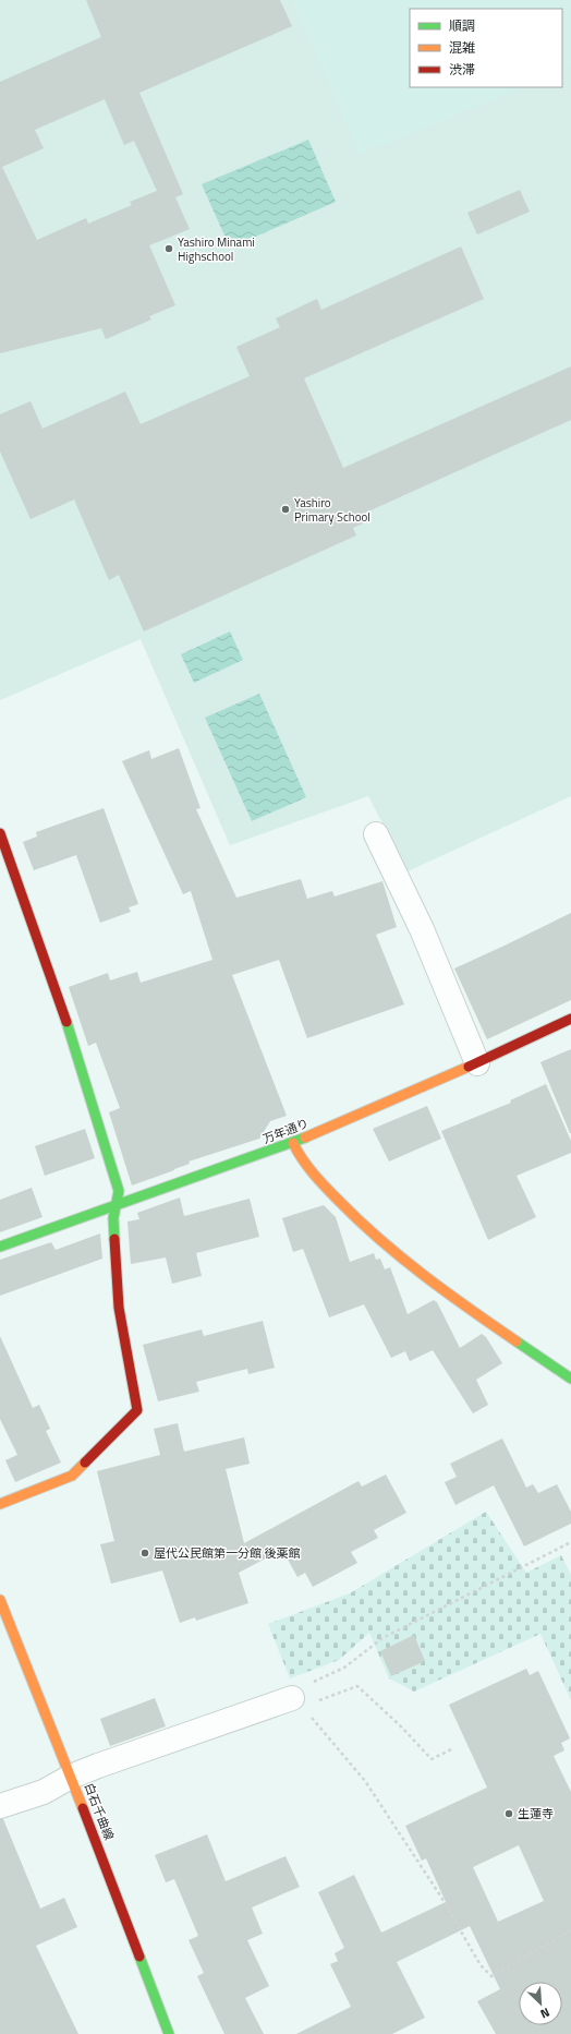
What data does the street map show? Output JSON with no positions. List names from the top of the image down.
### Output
{
  "streets": {
    "street": ["万年通り", "白石千曲線"]
  },
  "places": [
    "Yashiro Minami Highschool",
    "Yashiro Primary School",
    "屋代公民館第一分館 後薬館",
    "生蓮寺"
  ],
  "legend": ["順調", "混雑", "渋滞"],
  "north": "bottom right"
}
